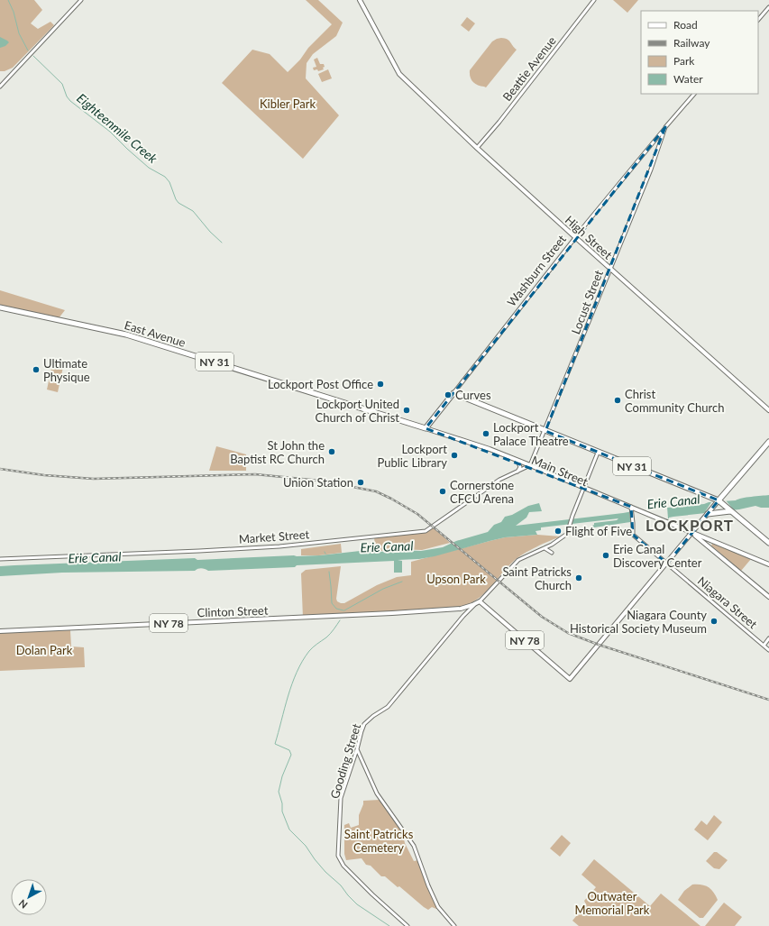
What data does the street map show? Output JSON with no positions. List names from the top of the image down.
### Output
{
  "streets": {
    "highway": [
      "Washburn Street",
      "East Avenue",
      "NY 31",
      "NY 78"
    ],
    "main road": [
      "High Street",
      "Main Street",
      "Clinton Street",
      "Gooding Street"
    ],
    "street": [
      "Beattie Avenue",
      "Locust Street",
      "Market Street",
      "Niagara Street"
    ]
  },
  "crossings": [
    ["Beattie Avenue", "High Street"],
    ["High Street", "Washburn Street"],
    ["High Street", "Locust Street"],
    ["Washburn Street", "Locust Street"],
    ["Washburn Street", "East Avenue"],
    ["Washburn Street", "NY 31"],
    ["Washburn Street", "Main Street"],
    ["Locust Street", "NY 31"],
    ["Locust Street", "Main Street"],
    ["Locust Street", "Market Street"],
    ["East Avenue", "Main Street"],
    ["NY 31", "NY 78"],
    ["Main Street", "Market Street"],
    ["Main Street", "Niagara Street"],
    ["Main Street", "NY 78"],
    ["Main Street", "Gooding Street"],
    ["Niagara Street", "NY 78"],
    ["Clinton Street", "Gooding Street"],
    ["NY 78", "Gooding Street"]
  ],
  "districts": ["LOCKPORT"],
  "water": ["Eighteenmile Creek", "Erie Canal"],
  "parks": [
    "Kibler Park",
    "Upson Park",
    "Dolan Park",
    "Saint Patricks Cemetery",
    "Outwater Memorial Park"
  ],
  "places": [
    "Ultimate Physique",
    "Lockport Post Office",
    "Curves",
    "Christ Community Church",
    "Lockport United Church of Christ",
    "Lockport Palace Theatre",
    "St John the Baptist RC Church",
    "Lockport Public Library",
    "Union Station",
    "Cornerstone CFCU Arena",
    "Flight of Five",
    "Erie Canal Discovery Center",
    "Saint Patricks Church",
    "Niagara County Historical Society Museum"
  ],
  "legend": [
    "Road",
    "Railway",
    "Park",
    "Water"
  ],
  "north": "bottom left"
}
